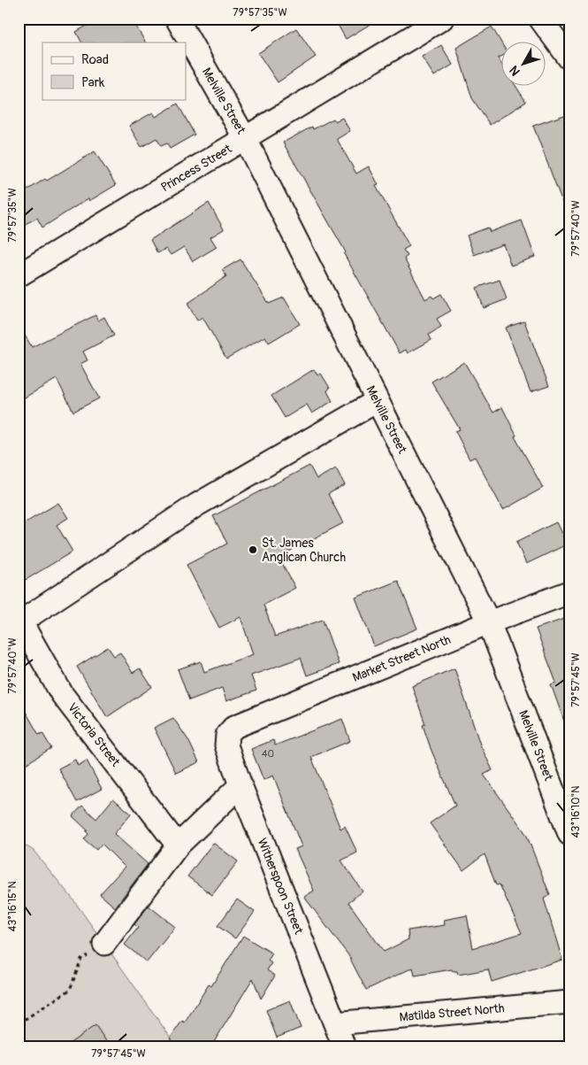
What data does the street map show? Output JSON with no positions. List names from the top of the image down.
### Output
{
  "streets": {
    "street": [
      "Melville Street",
      "Princess Street",
      "Market Street North",
      "Victoria Street",
      "Witherspoon Street",
      "Matilda Street North"
    ]
  },
  "crossings": [
    ["Melville Street", "Princess Street"],
    ["Melville Street", "Market Street North"],
    ["Market Street North", "Witherspoon Street"],
    ["Witherspoon Street", "Matilda Street North"]
  ],
  "places": ["St. James Anglican Church"],
  "house_numbers": ["40"],
  "legend": ["Road", "Park"],
  "north": "bottom left",
  "coordinates": [
    "79°57'35\"W",
    "79°57'40\"W",
    "79°57'45\"W",
    "43°16'10\"N",
    "43°16'15\"N"
  ]
}
